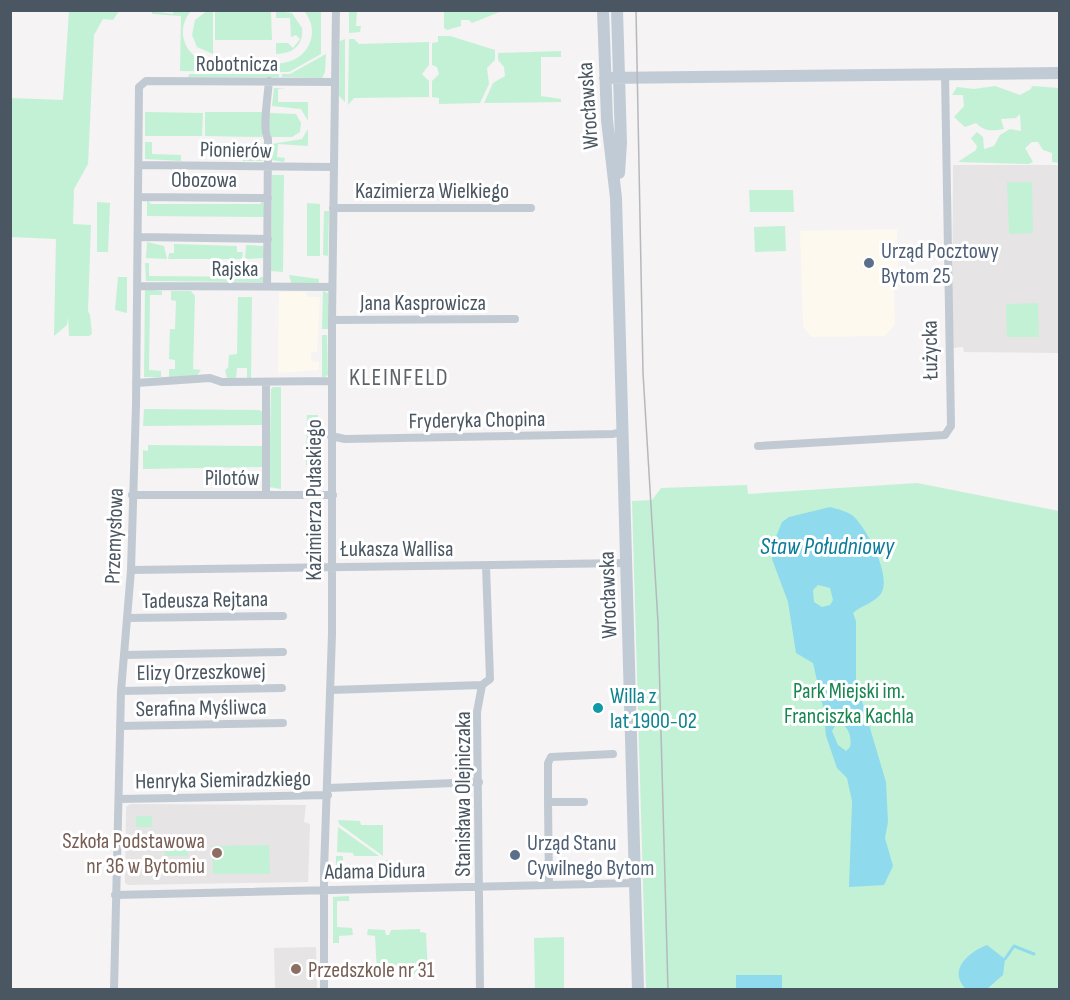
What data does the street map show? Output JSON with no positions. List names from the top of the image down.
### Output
{
  "streets": {
    "main road": ["Wrocławska"],
    "street": [
      "Robotnicza",
      "Pionierów",
      "Obozowa",
      "Kazimierza Wielkiego",
      "Rajska",
      "Jana Kasprowicza",
      "Łużycka",
      "Fryderyka Chopina",
      "Pilotów",
      "Kazimierza Pułaskiego",
      "Przemysłowa",
      "Łukasza Wallisa",
      "Tadeusza Rejtana",
      "Elizy Orzeszkowej",
      "Serafina Myśliwca",
      "Henryka Siemiradzkiego",
      "Stanisława Olejniczaka",
      "Adama Didura"
    ]
  },
  "crossings": [
    ["Robotnicza", "Kazimierza Pułaskiego"],
    ["Robotnicza", "Przemysłowa"],
    ["Wrocławska", "Fryderyka Chopina"],
    ["Wrocławska", "Łukasza Wallisa"],
    ["Wrocławska", "Adama Didura"],
    ["Pionierów", "Kazimierza Pułaskiego"],
    ["Pionierów", "Przemysłowa"],
    ["Obozowa", "Przemysłowa"],
    ["Kazimierza Wielkiego", "Kazimierza Pułaskiego"],
    ["Rajska", "Kazimierza Pułaskiego"],
    ["Rajska", "Przemysłowa"],
    ["Jana Kasprowicza", "Kazimierza Pułaskiego"],
    ["Fryderyka Chopina", "Kazimierza Pułaskiego"],
    ["Pilotów", "Kazimierza Pułaskiego"],
    ["Pilotów", "Przemysłowa"],
    ["Kazimierza Pułaskiego", "Łukasza Wallisa"],
    ["Kazimierza Pułaskiego", "Henryka Siemiradzkiego"],
    ["Kazimierza Pułaskiego", "Adama Didura"],
    ["Przemysłowa", "Łukasza Wallisa"],
    ["Przemysłowa", "Tadeusza Rejtana"],
    ["Przemysłowa", "Elizy Orzeszkowej"],
    ["Przemysłowa", "Serafina Myśliwca"],
    ["Przemysłowa", "Henryka Siemiradzkiego"],
    ["Przemysłowa", "Adama Didura"],
    ["Łukasza Wallisa", "Stanisława Olejniczaka"],
    ["Henryka Siemiradzkiego", "Stanisława Olejniczaka"],
    ["Stanisława Olejniczaka", "Adama Didura"]
  ],
  "districts": ["KLEINFELD"],
  "water": ["Staw Południowy"],
  "parks": ["Park Miejski im. Franciszka Kachla"],
  "places": [
    "Urząd Pocztowy Bytom 25",
    "Willa z lat 1900-02",
    "Szkoła Podstawowa nr 36 w Bytomiu",
    "Urząd Stanu Cywilnego Bytom",
    "Przedszkole nr 31"
  ]
}
